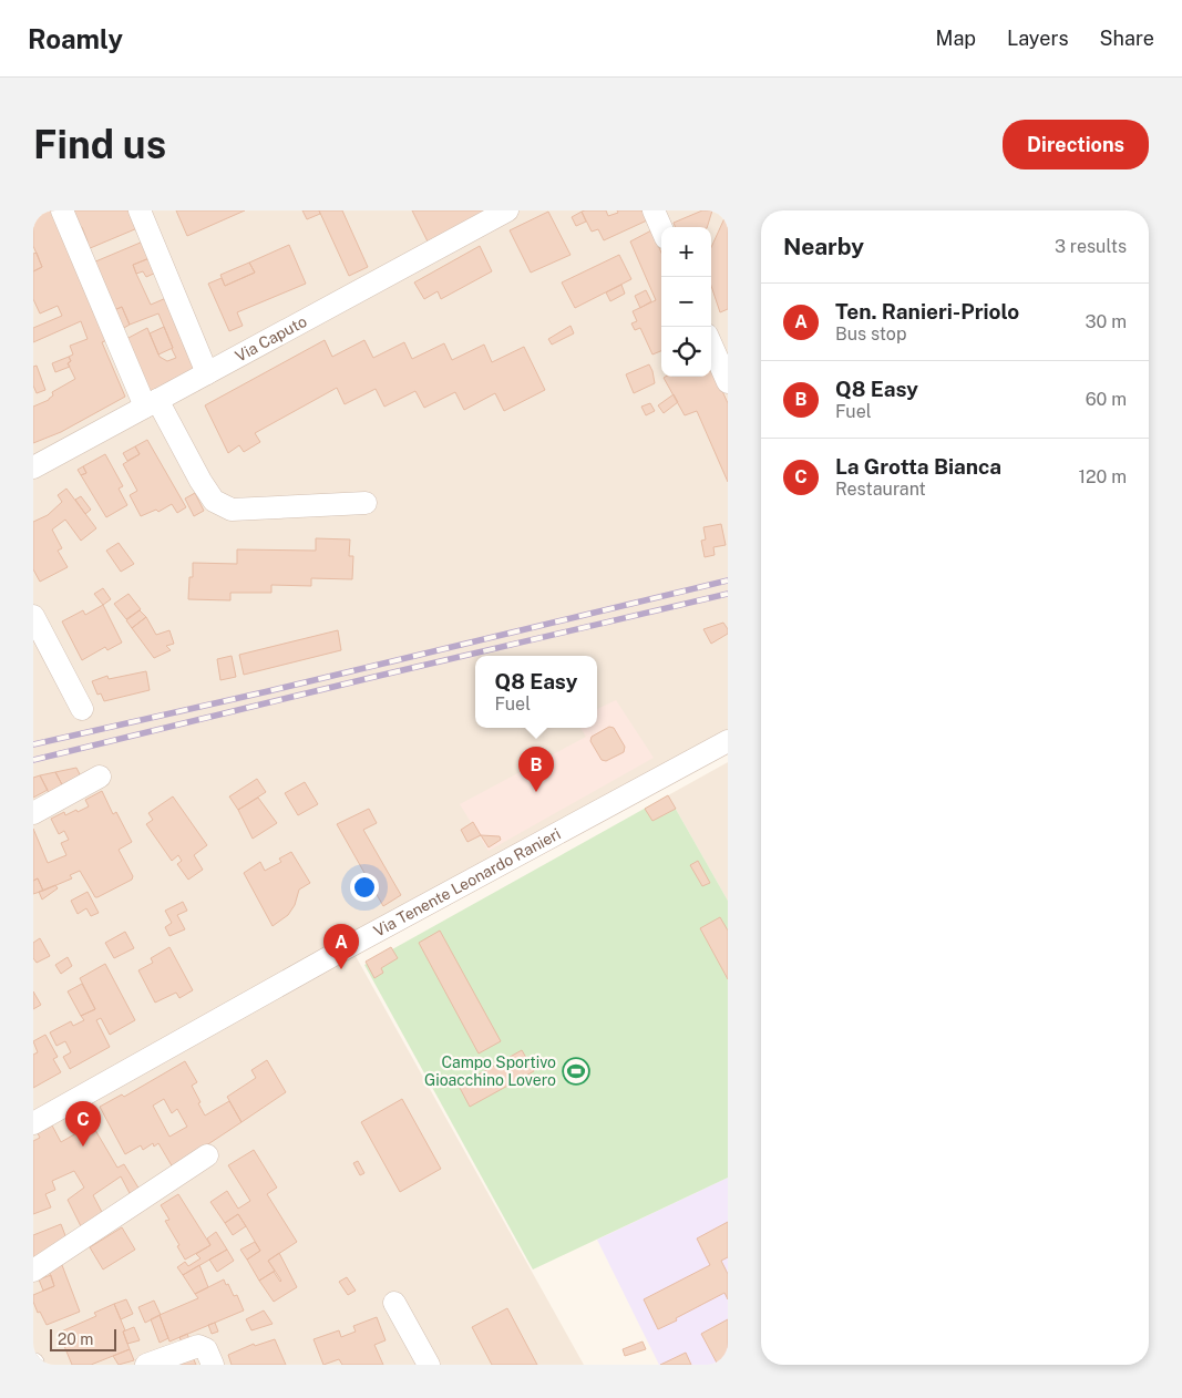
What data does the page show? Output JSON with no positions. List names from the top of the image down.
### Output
{
  "streets": {
    "street": ["Via Caputo", "Via Tenente Leonardo Ranieri"]
  },
  "places": {
    "sports": ["Campo Sportivo Gioacchino Lovero"]
  },
  "scale_bar": "20 m",
  "page": {
    "header": "Roamly",
    "nav": ["Map", "Layers", "Share"],
    "buttons": "Directions",
    "title": "Find us",
    "heading": ["Nearby", "3 results"],
    "map_buttons": ["+", "−"],
    "list": [
      {
        "mark": "A",
        "name": "Ten. Ranieri-Priolo",
        "note": "Bus stop",
        "value": "30 m"
      },
      {
        "mark": "B",
        "name": "Q8 Easy",
        "note": "Fuel",
        "value": "60 m"
      },
      {
        "mark": "C",
        "name": "La Grotta Bianca",
        "note": "Restaurant",
        "value": "120 m"
      }
    ],
    "popup": ["Q8 Easy", "Fuel"],
    "pins": ["B", "A", "C"],
    "scale": "20 m"
  }
}
